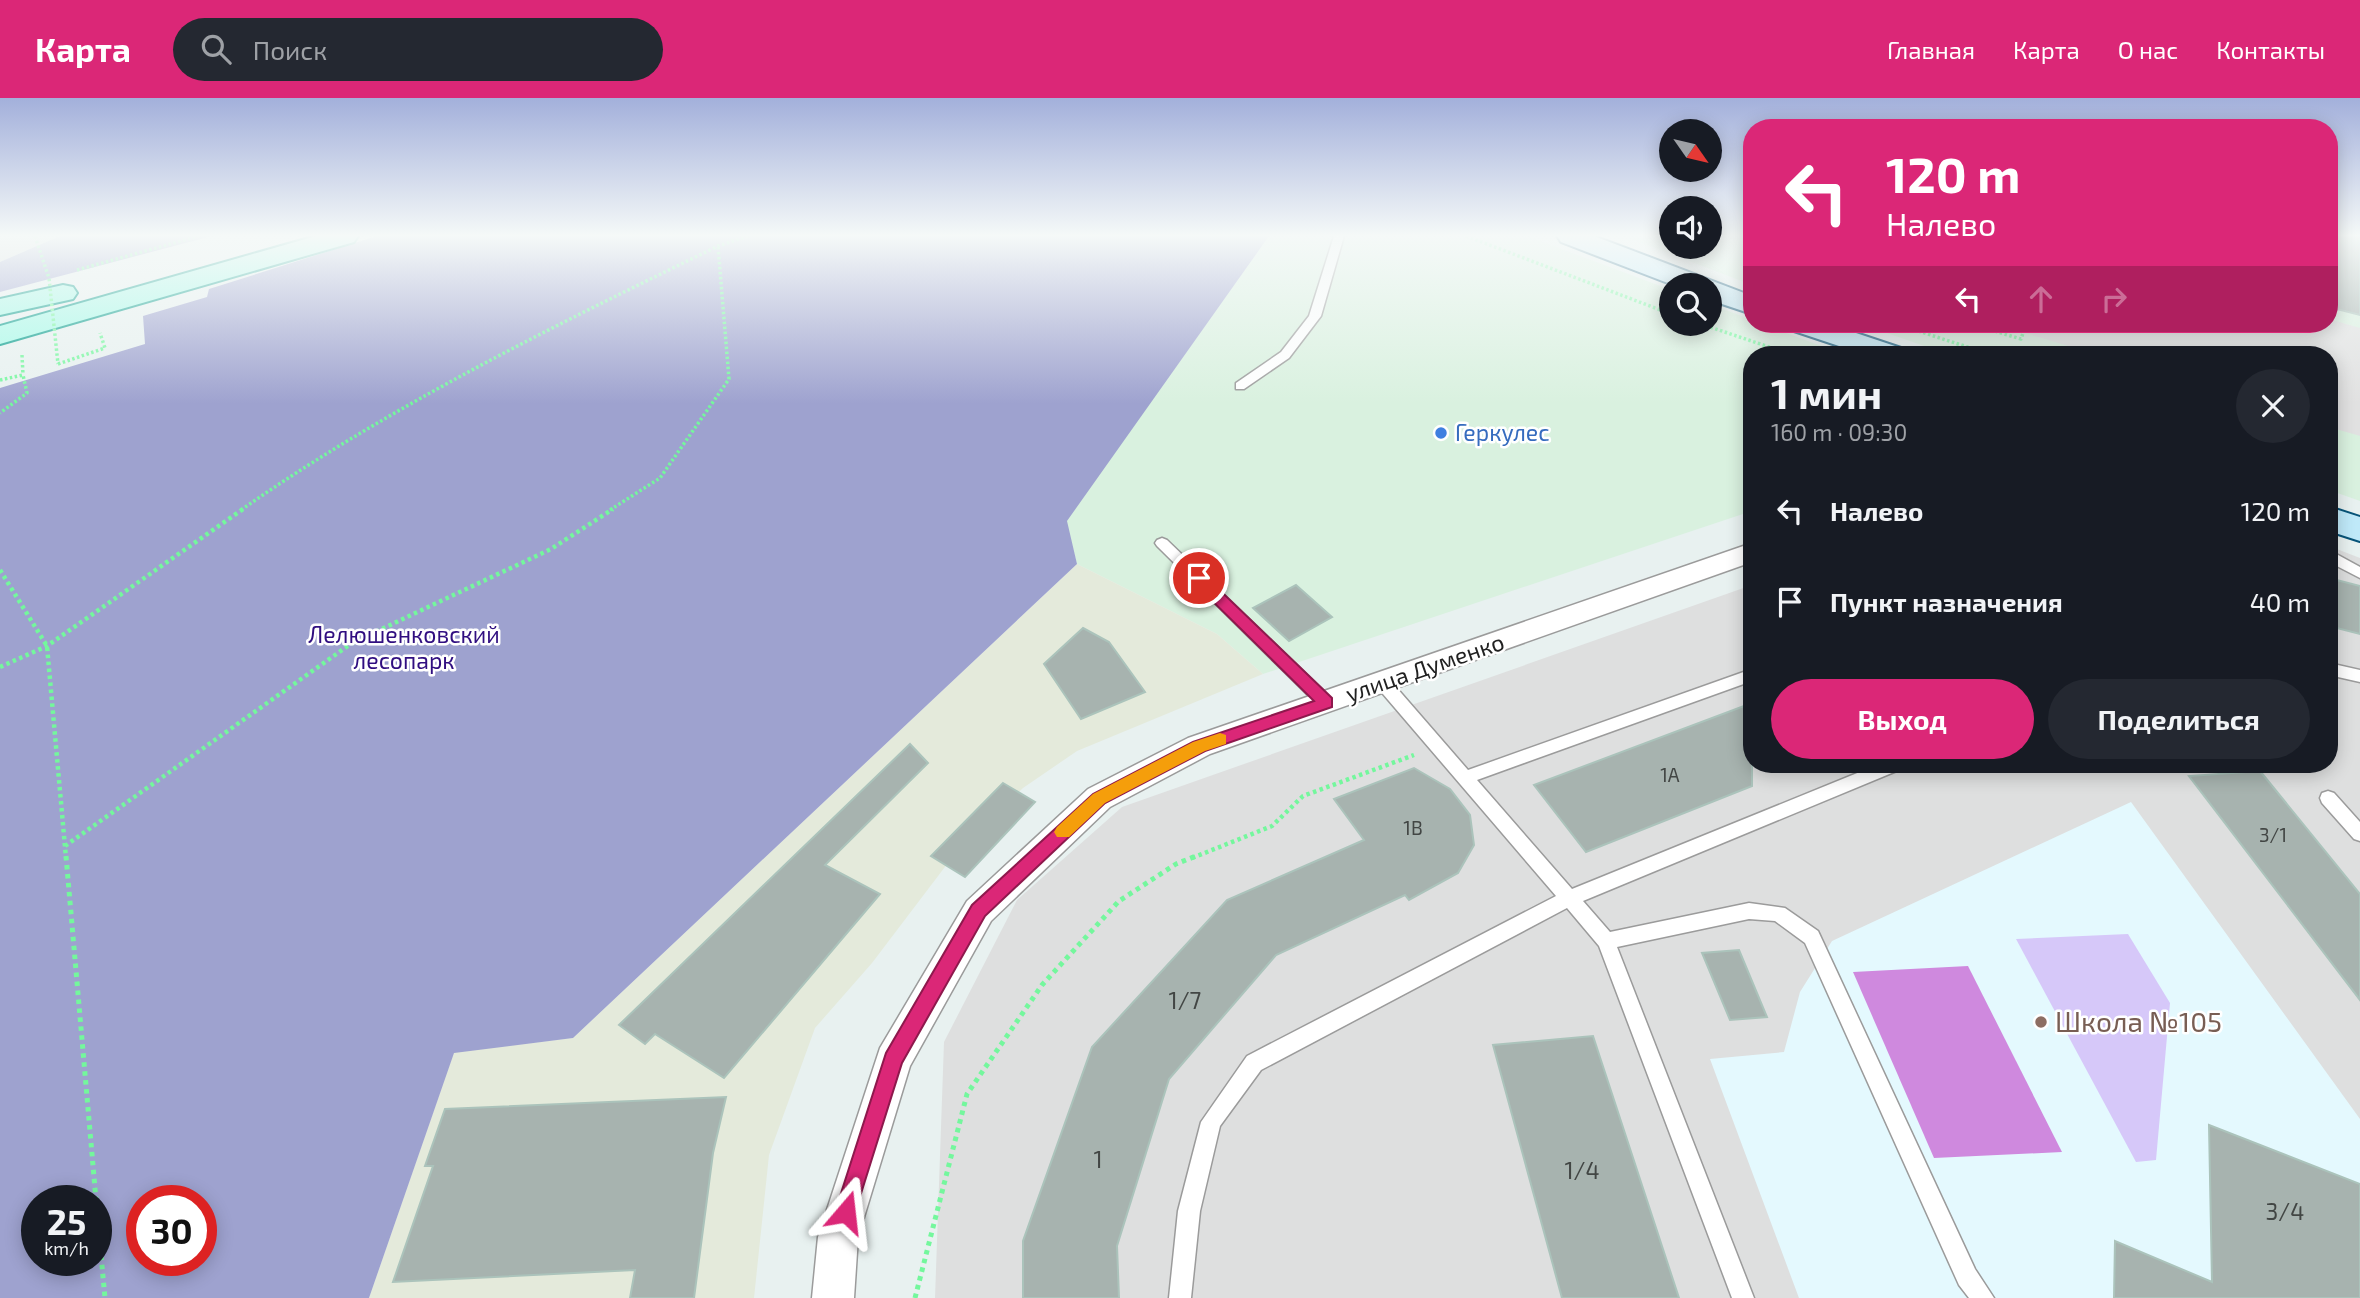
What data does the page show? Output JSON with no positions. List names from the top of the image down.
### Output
{
  "streets": {
    "street": ["улица Думенко"]
  },
  "parks": ["Лелюшенковский лесопарк"],
  "places": ["Геркулес", "Школа №105"],
  "house_numbers": [
    "1А",
    "1В",
    "3/1",
    "1/7",
    "1",
    "1/4",
    "3/4"
  ],
  "north": "bottom right",
  "page": {
    "header": "Карта",
    "search": "Поиск",
    "nav": [
      "Главная",
      "Карта",
      "О нас",
      "Контакты"
    ],
    "turn": ["120 m", "Налево"],
    "heading": ["1 мин", "160 m · 09:30"],
    "list": [
      {
        "name": "Налево",
        "value": "120 m"
      },
      {
        "name": "Пункт назначения",
        "value": "40 m"
      }
    ],
    "buttons": ["Выход", "Поделиться"],
    "speed": "25 km/h",
    "limit": "30"
  }
}
